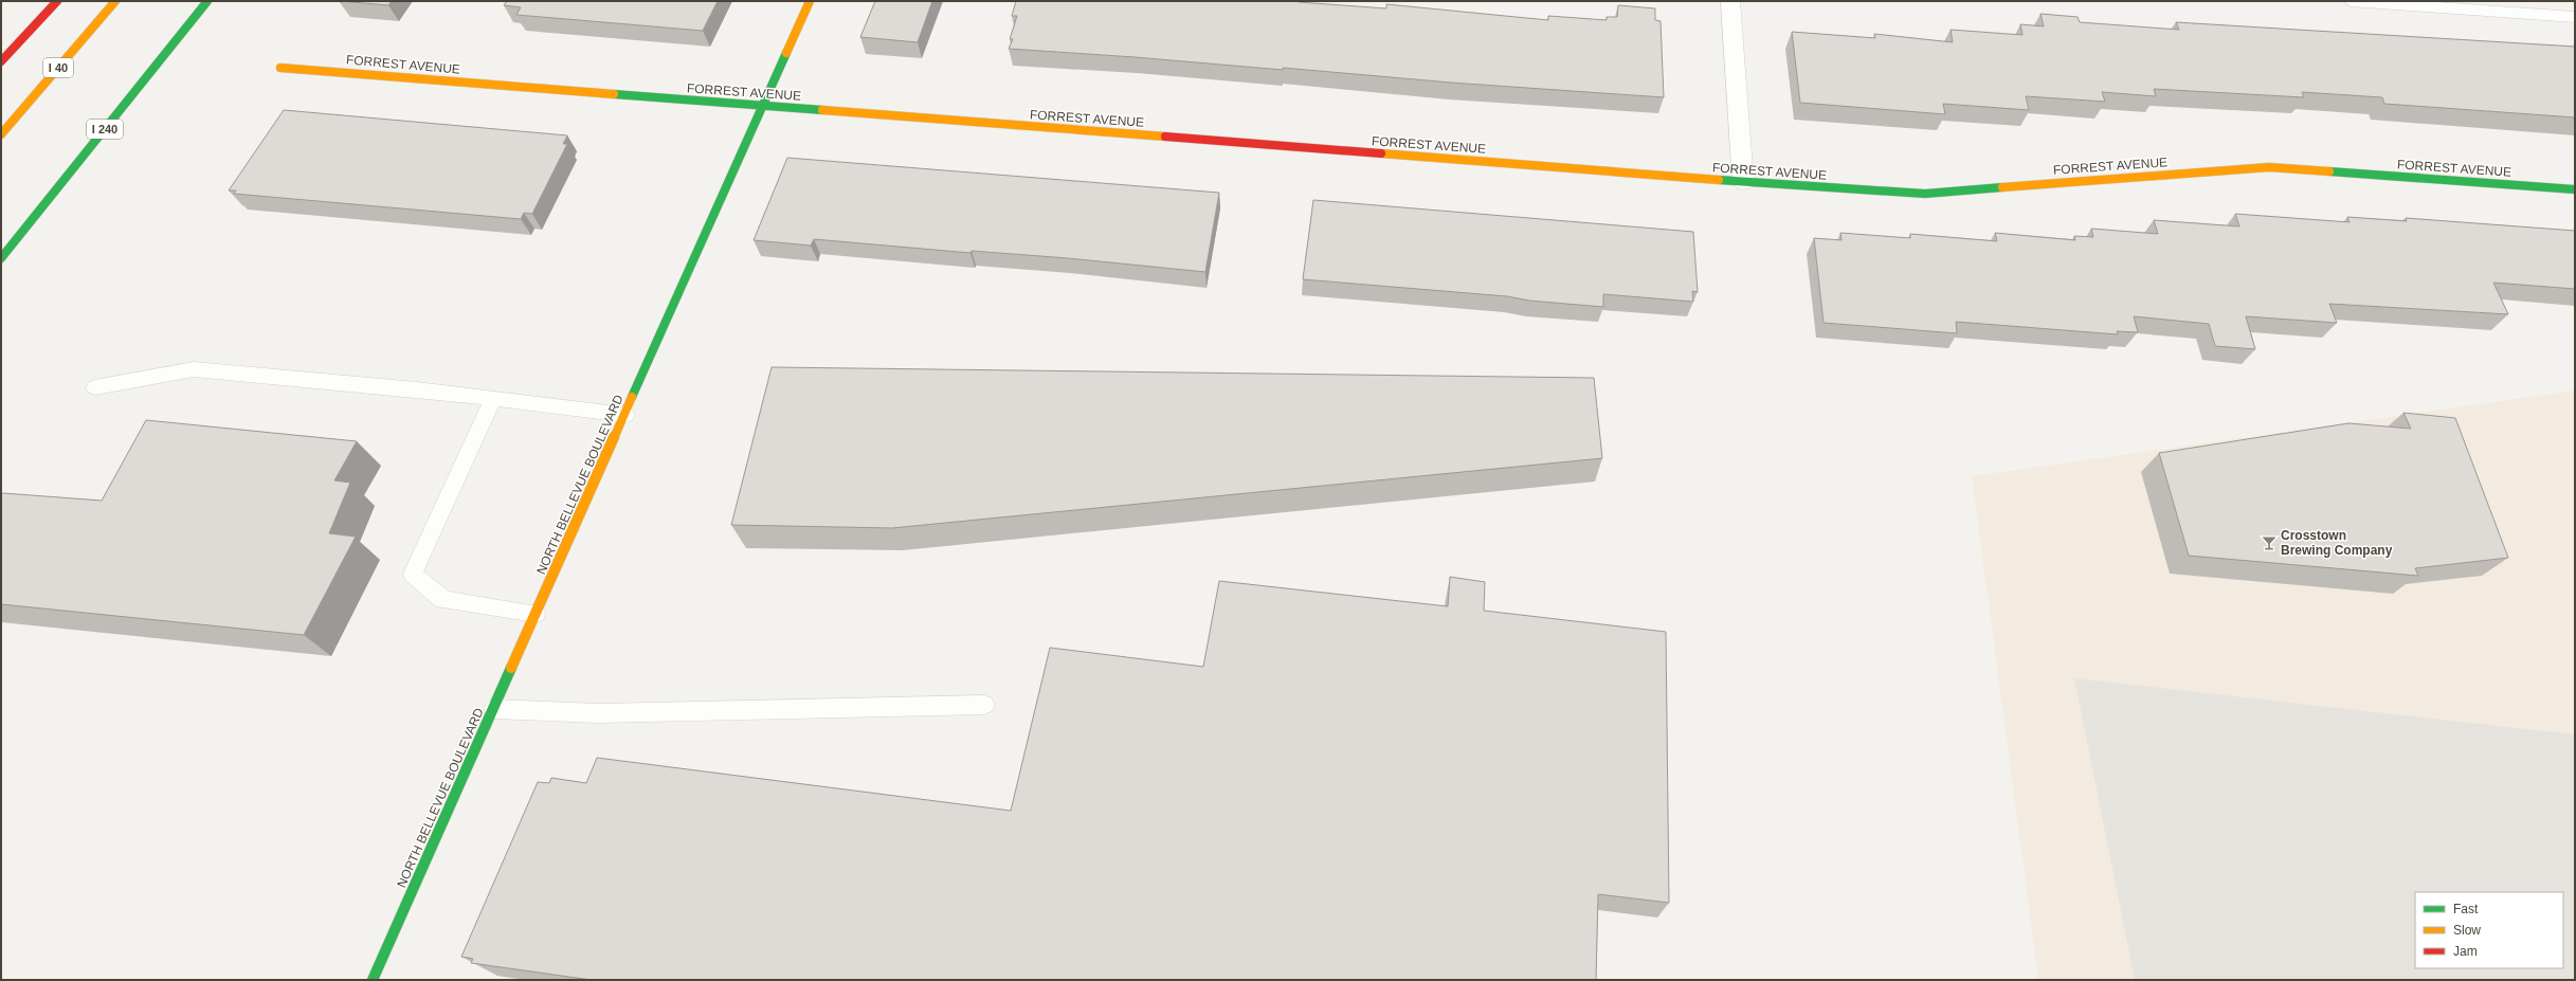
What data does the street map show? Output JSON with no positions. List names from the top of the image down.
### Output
{
  "streets": {
    "main road": [
      "FORREST AVENUE",
      "I 40",
      "I 240",
      "NORTH BELLEVUE BOULEVARD"
    ]
  },
  "crossings": [
    ["FORREST AVENUE", "NORTH BELLEVUE BOULEVARD"]
  ],
  "places": {
    "bar": ["Crosstown Brewing Company"]
  },
  "legend": ["Fast", "Slow", "Jam"]
}
